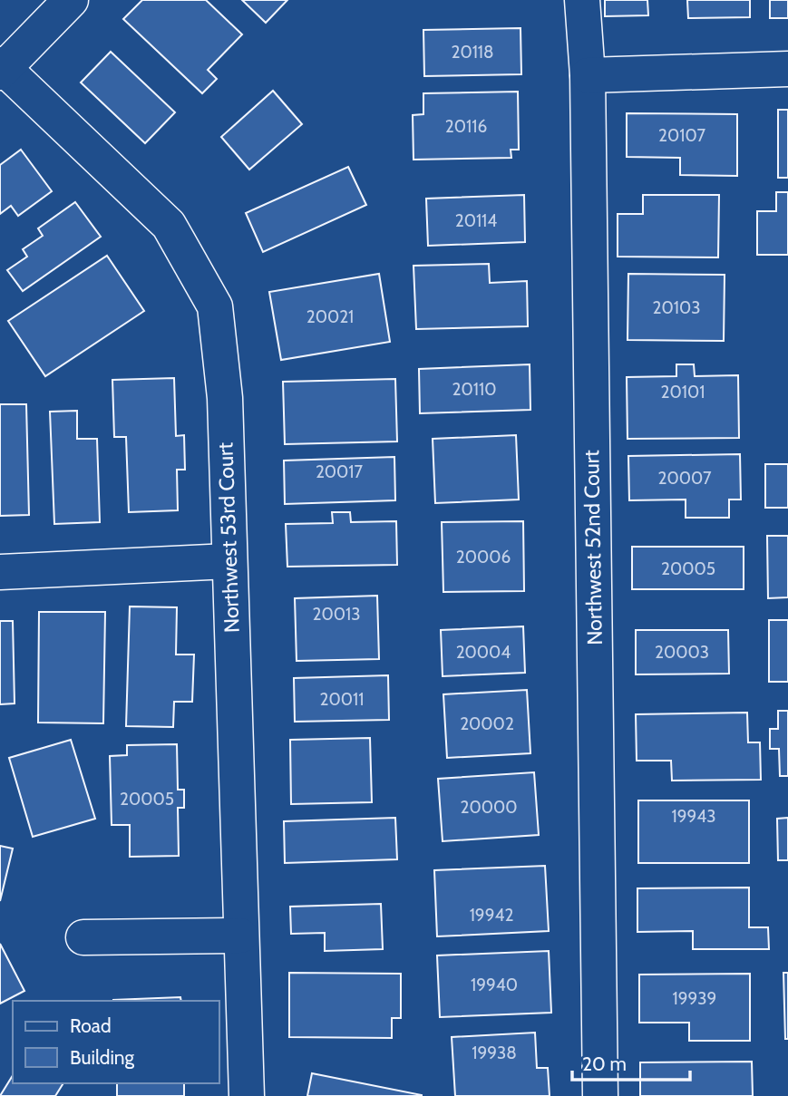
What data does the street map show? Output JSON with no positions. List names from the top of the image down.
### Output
{
  "streets": {
    "street": ["Northwest 53rd Court", "Northwest 52nd Court"]
  },
  "house_numbers": [
    "20118",
    "20116",
    "20107",
    "20114",
    "20103",
    "20021",
    "20110",
    "20101",
    "20017",
    "20007",
    "20006",
    "20005",
    "20013",
    "20004",
    "20003",
    "20011",
    "20002",
    "20005",
    "20000",
    "19943",
    "19942",
    "19940",
    "19939",
    "19938"
  ],
  "legend": ["Road", "Building"],
  "scale_bar": "20 m"
}
